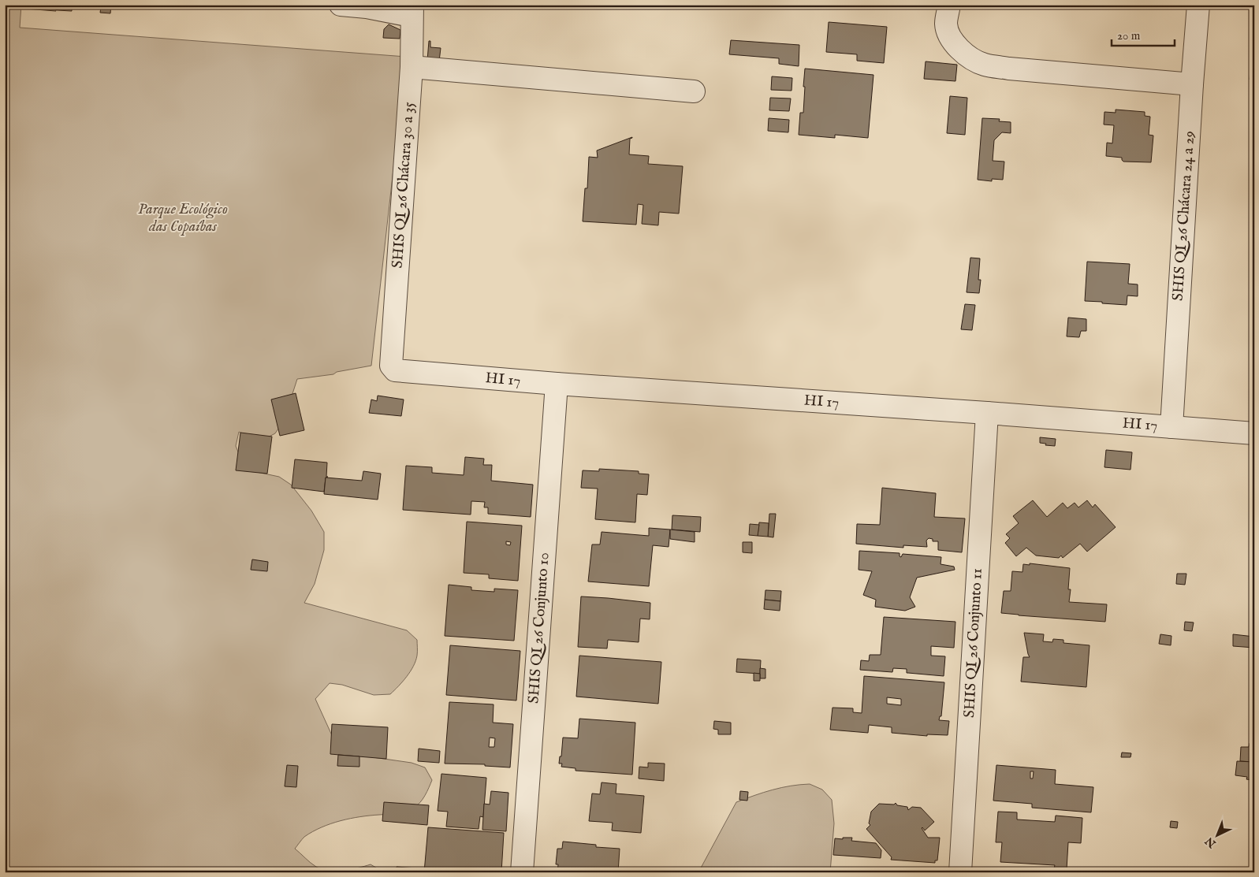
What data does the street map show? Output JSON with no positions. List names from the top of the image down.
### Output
{
  "streets": {
    "street": [
      "SHIS QI 26 Chácara 30 a 35",
      "SHIS QI 26 Chácara 24 a 29",
      "HI 17",
      "SHIS QI 26 Conjunto 10",
      "SHIS QI 26 Conjunto 11"
    ]
  },
  "crossings": [
    ["SHIS QI 26 Chácara 30 a 35", "HI 17"],
    ["SHIS QI 26 Chácara 24 a 29", "HI 17"],
    ["HI 17", "SHIS QI 26 Conjunto 10"],
    ["HI 17", "SHIS QI 26 Conjunto 11"]
  ],
  "parks": ["Parque Ecológico das Copaíbas"],
  "scale_bar": "20 m",
  "north": "bottom left"
}
